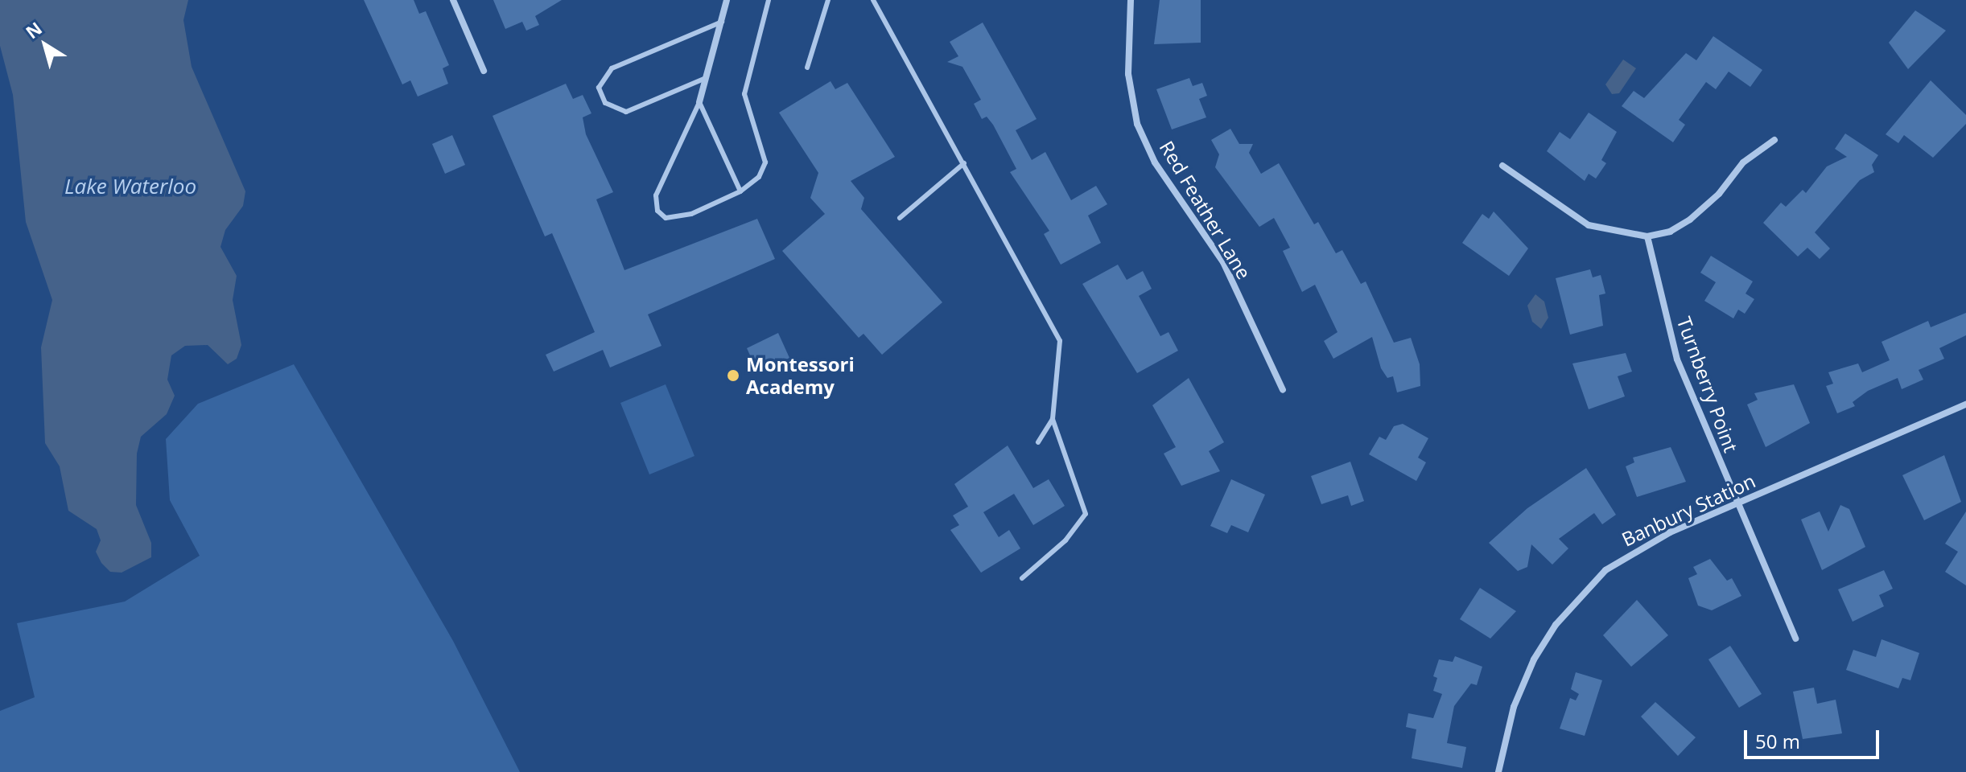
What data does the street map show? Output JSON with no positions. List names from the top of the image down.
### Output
{
  "streets": {
    "street": ["Red Feather Lane", "Turnberry Point", "Banbury Station"]
  },
  "crossings": [
    ["Turnberry Point", "Banbury Station"]
  ],
  "water": ["Lake Waterloo"],
  "places": ["Montessori Academy"],
  "scale_bar": "50 m",
  "north": "top left"
}
